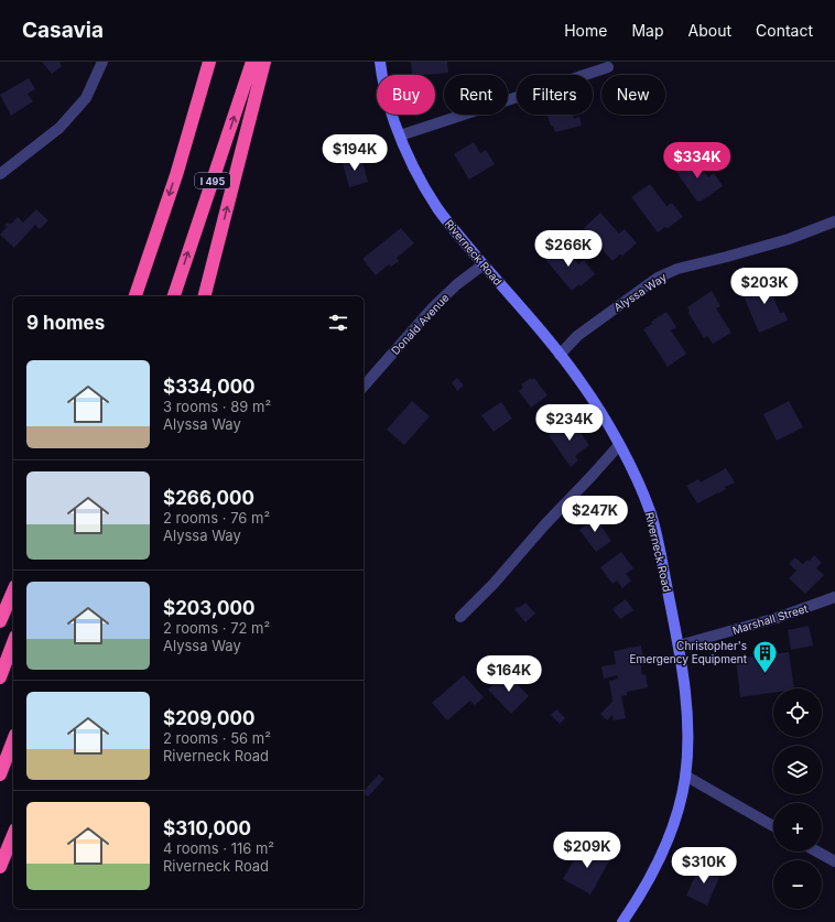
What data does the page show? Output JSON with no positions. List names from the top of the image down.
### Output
{
  "streets": {
    "highway": ["I 495"],
    "main road": ["Riverneck Road"],
    "street": ["Alyssa Way", "Donald Avenue", "Marshall Street"]
  },
  "crossings": [
    ["Riverneck Road", "Alyssa Way"],
    ["Riverneck Road", "Donald Avenue"],
    ["Riverneck Road", "Marshall Street"]
  ],
  "places": {
    "building": ["Christopher's Emergency Equipment"]
  },
  "page": {
    "header": "Casavia",
    "nav": [
      "Home",
      "Map",
      "About",
      "Contact"
    ],
    "chip": [
      "Buy",
      "Rent",
      "Filters",
      "New"
    ],
    "price": [
      "$194K",
      "$334K",
      "$266K",
      "$203K",
      "$234K",
      "$247K",
      "$164K",
      "$209K",
      "$310K"
    ],
    "heading": "9 homes",
    "list": [
      {
        "name": "$334,000",
        "note": "3 rooms · 89 m² · Alyssa Way"
      },
      {
        "name": "$266,000",
        "note": "2 rooms · 76 m² · Alyssa Way"
      },
      {
        "name": "$203,000",
        "note": "2 rooms · 72 m² · Alyssa Way"
      },
      {
        "name": "$209,000",
        "note": "2 rooms · 56 m² · Riverneck Road"
      },
      {
        "name": "$310,000",
        "note": "4 rooms · 116 m² · Riverneck Road"
      }
    ],
    "map_buttons": ["+", "−"]
  }
}
